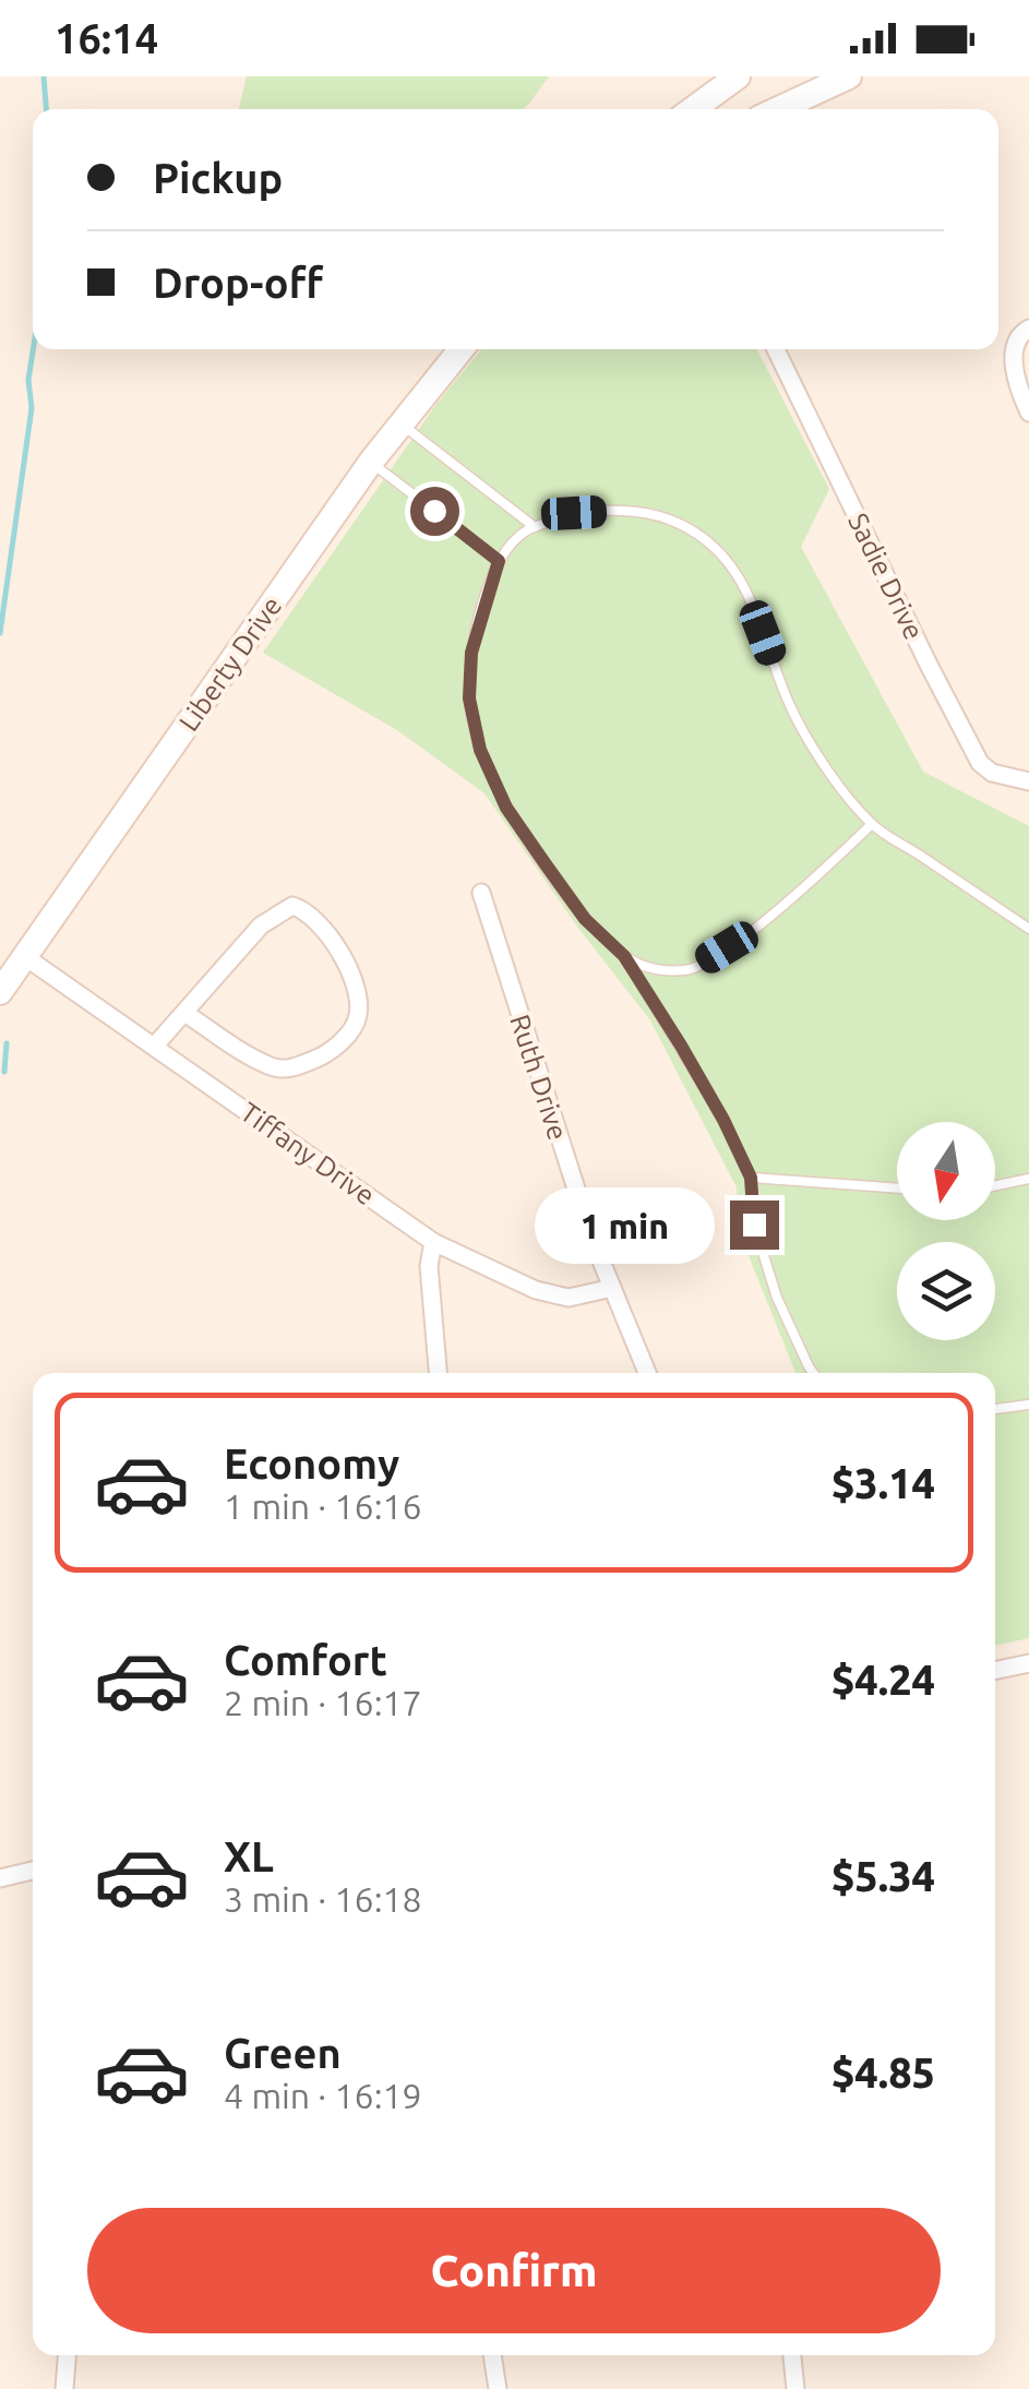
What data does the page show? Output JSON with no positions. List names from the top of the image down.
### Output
{
  "streets": {
    "main road": ["Liberty Drive"],
    "street": ["Sadie Drive", "Ruth Drive", "Tiffany Drive"]
  },
  "crossings": [
    ["Liberty Drive", "Tiffany Drive"],
    ["Ruth Drive", "Tiffany Drive"]
  ],
  "north": "bottom",
  "page": {
    "status": "16:14",
    "banner": ["Pickup", "Drop-off"],
    "bubble": "1 min",
    "list": [
      {
        "name": "Economy",
        "note": "1 min · 16:16",
        "value": "$3.14"
      },
      {
        "name": "Comfort",
        "note": "2 min · 16:17",
        "value": "$4.24"
      },
      {
        "name": "XL",
        "note": "3 min · 16:18",
        "value": "$5.34"
      },
      {
        "name": "Green",
        "note": "4 min · 16:19",
        "value": "$4.85"
      }
    ],
    "buttons": "Confirm"
  }
}
